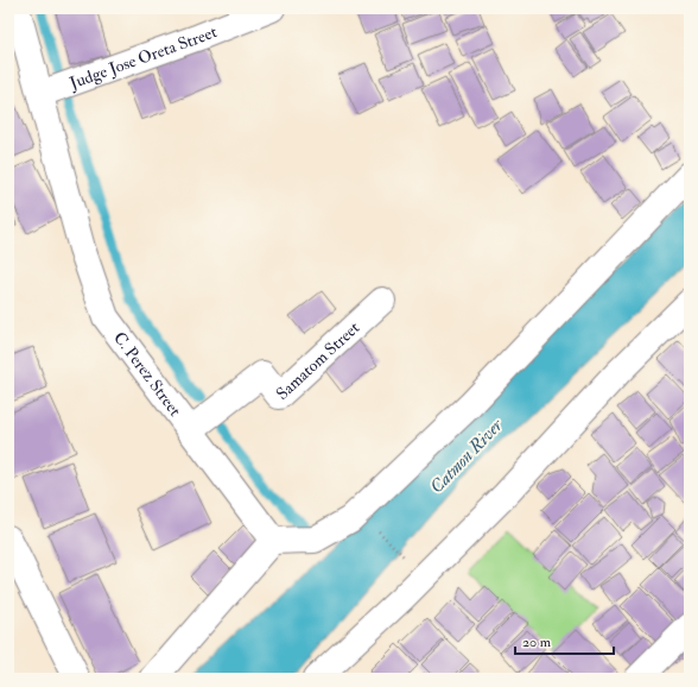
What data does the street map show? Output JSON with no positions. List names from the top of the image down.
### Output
{
  "streets": {
    "street": ["Judge Jose Oreta Street", "Samatom Street", "C. Perez Street"]
  },
  "crossings": [
    ["Judge Jose Oreta Street", "C. Perez Street"],
    ["Samatom Street", "C. Perez Street"]
  ],
  "water": ["Catmon River"],
  "scale_bar": "20 m"
}
